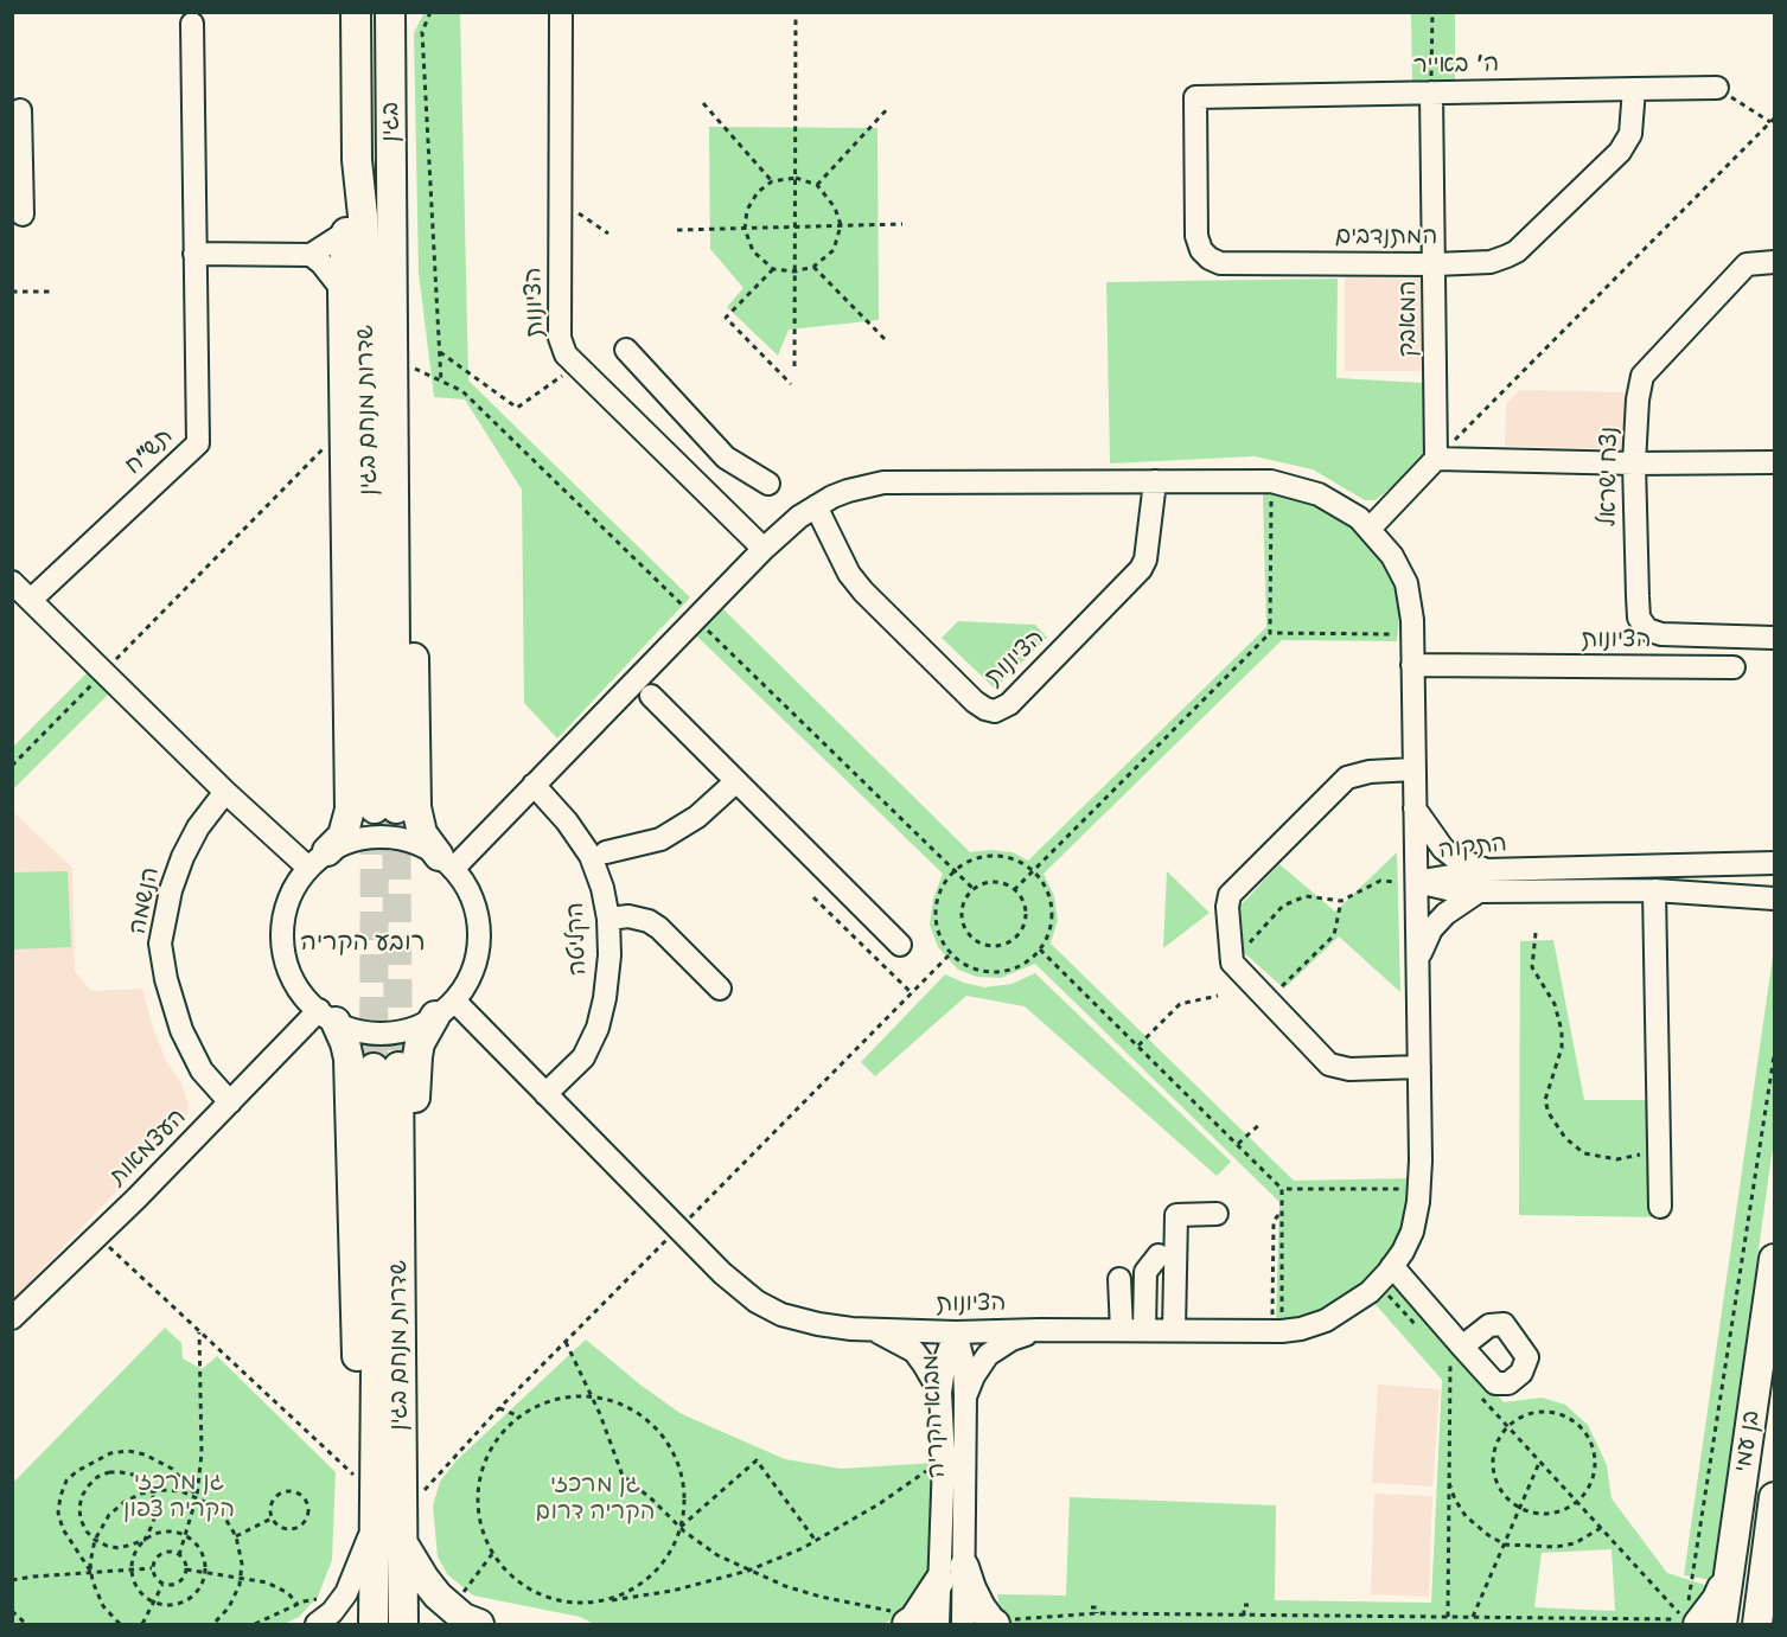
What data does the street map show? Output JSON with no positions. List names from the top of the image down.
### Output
{
  "streets": {
    "main road": ["בגין", "שדרות מנחם בגין", "בן עמי"],
    "street": [
      "ה' באייר",
      "המתנדבים",
      "הציונות",
      "המאבק",
      "תש\"ח",
      "נצח ישראל",
      "התקוה",
      "הנשמה",
      "הקליטה",
      "העצמאות",
      "מבוא הקריה"
    ]
  },
  "crossings": [
    ["ה' באייר", "המתנדבים"],
    ["ה' באייר", "המאבק"],
    ["בגין", "שדרות מנחם בגין"],
    ["המתנדבים", "המאבק"],
    ["הציונות", "התקוה"],
    ["הציונות", "הקליטה"],
    ["הציונות", "העצמאות"],
    ["הציונות", "מבוא הקריה"],
    ["הנשמה", "העצמאות"]
  ],
  "districts": ["רובע הקריה"],
  "parks": ["גן מרכזי הקריה צפון", "גן מרכזי הקריה דרום"]
}
